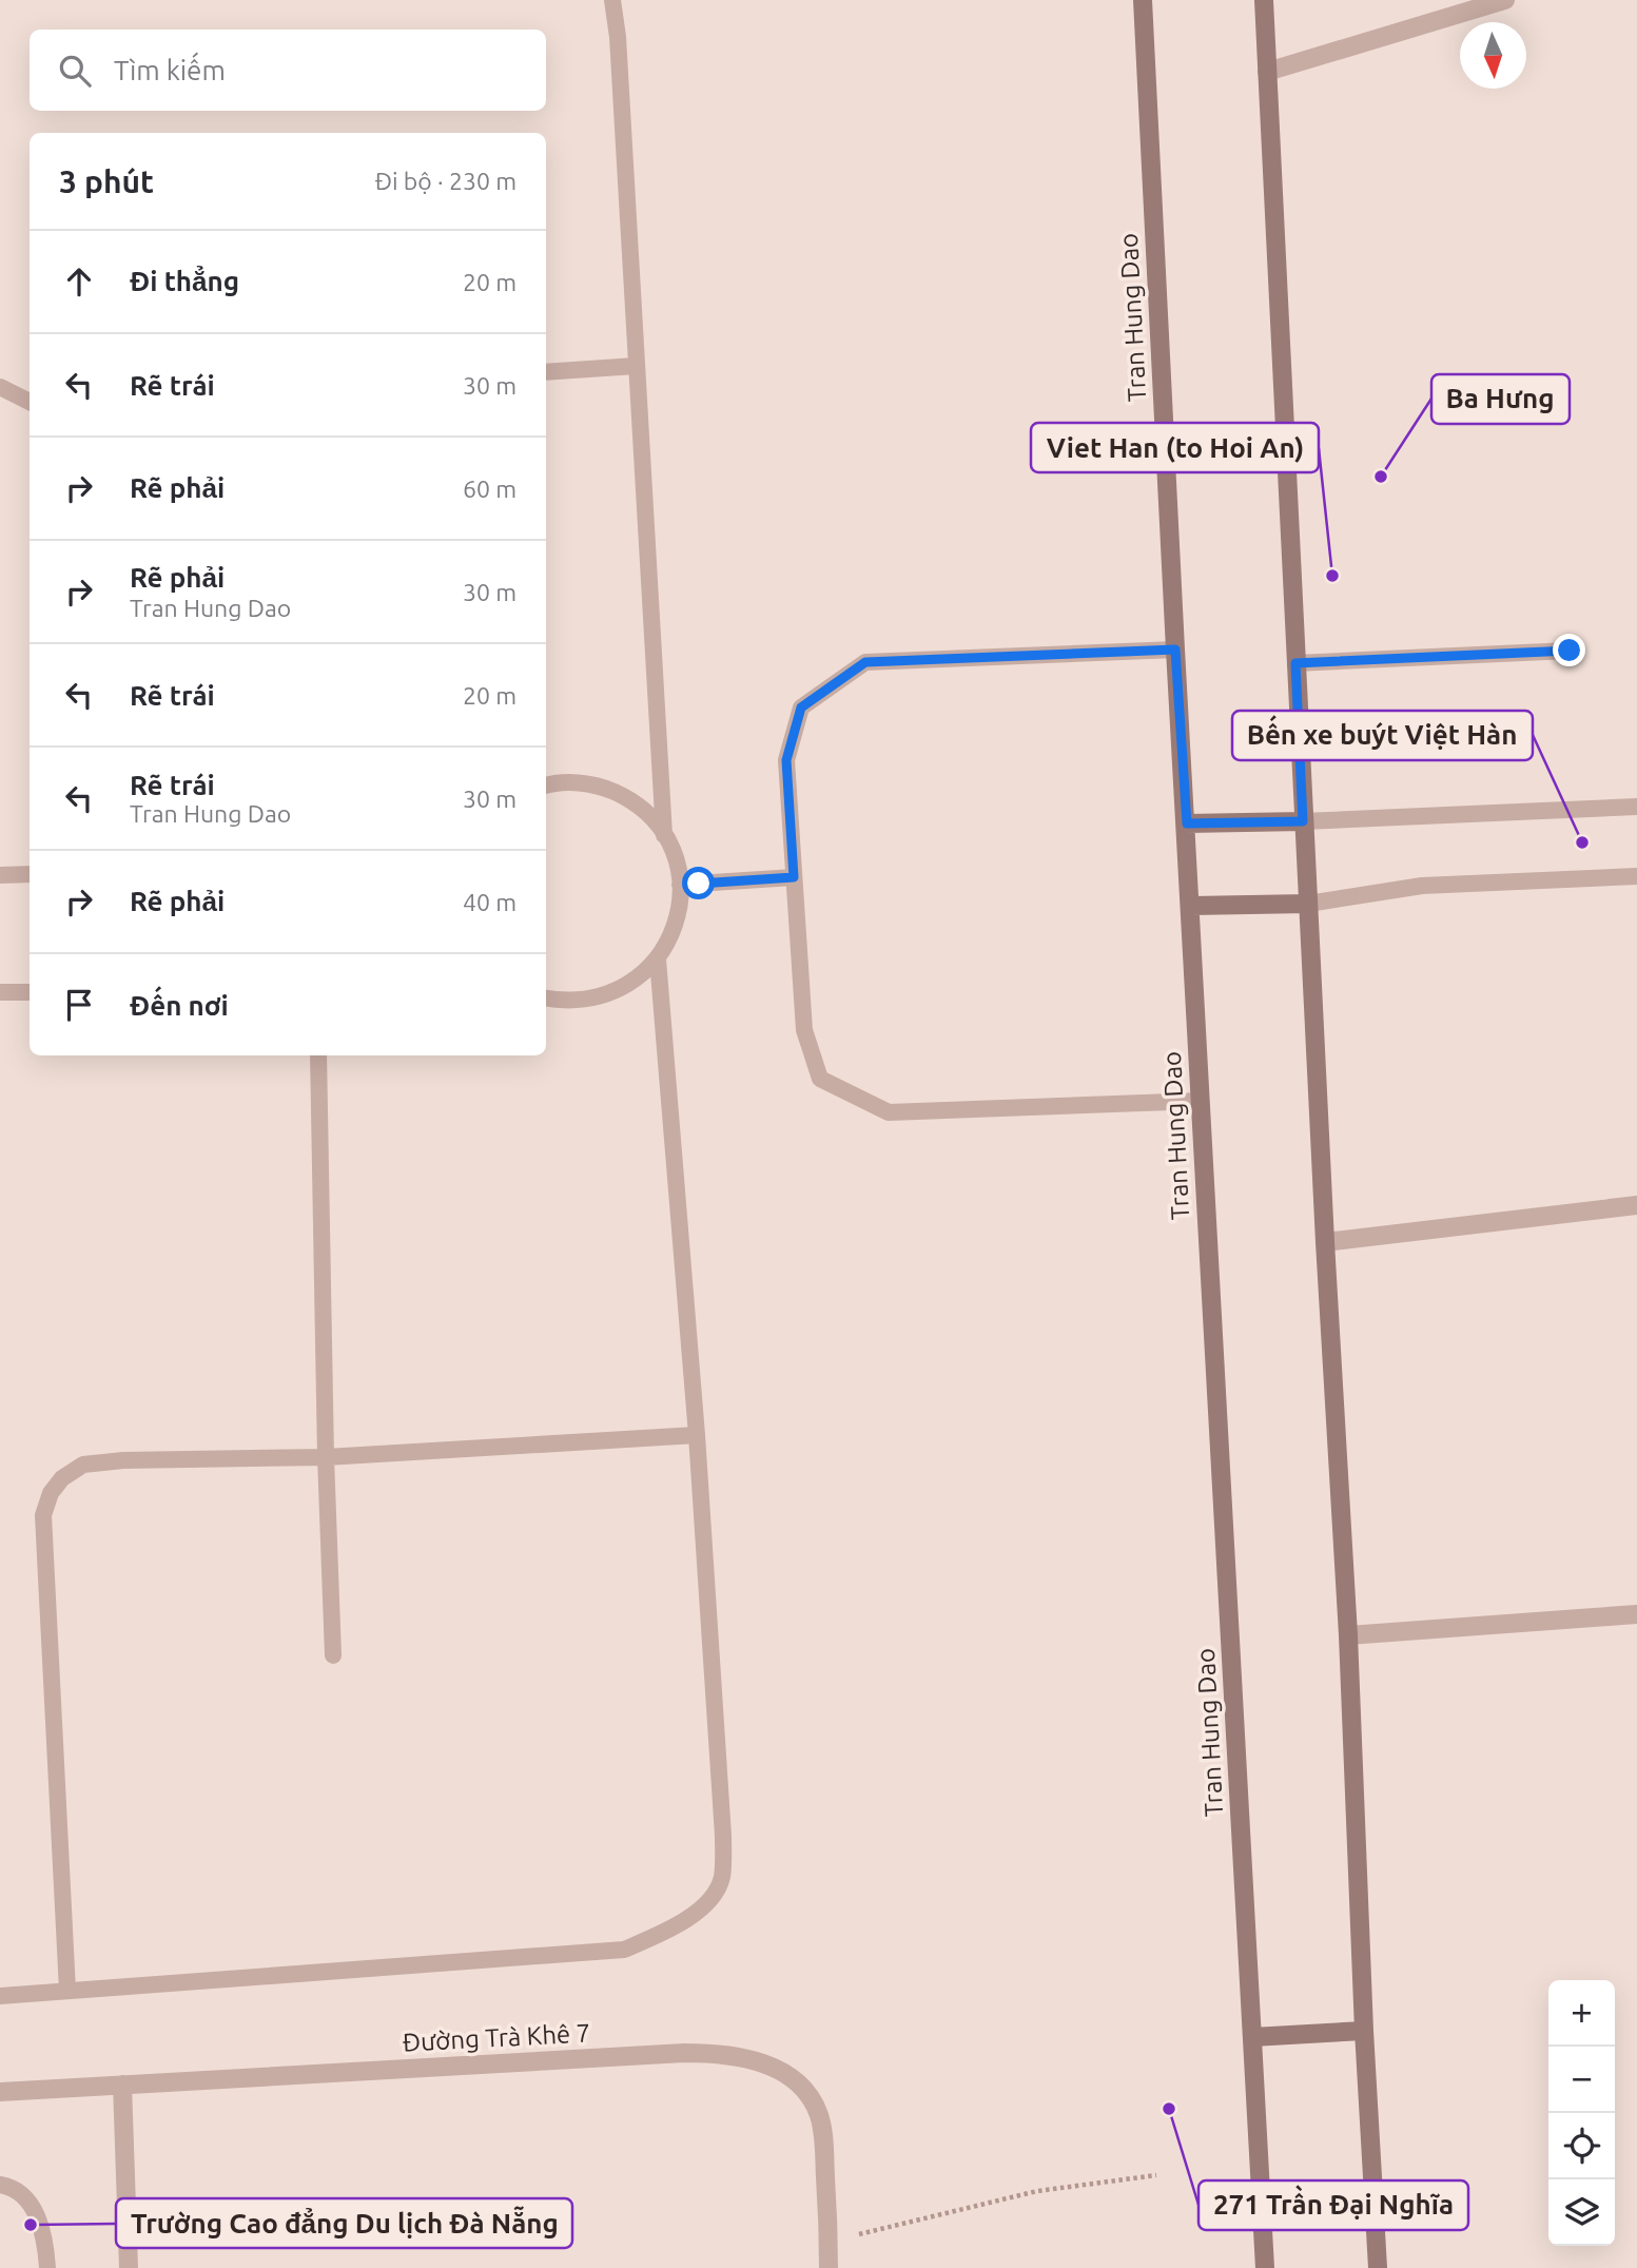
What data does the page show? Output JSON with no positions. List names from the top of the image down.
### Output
{
  "streets": {
    "main road": ["Tran Hung Dao"],
    "street": ["Đường Trà Khê 7"]
  },
  "places": [
    "Ba Hưng",
    "Viet Han (to Hoi An)",
    "Bến xe buýt Việt Hàn",
    "271 Trần Đại Nghĩa",
    "Trường Cao đẳng Du lịch Đà Nẵng"
  ],
  "north": "bottom",
  "page": {
    "search": "Tìm kiếm",
    "heading": ["3 phút", "Đi bộ · 230 m"],
    "list": [
      ["Đi thẳng", "20 m"],
      ["Rẽ trái", "30 m"],
      ["Rẽ phải", "60 m"],
      ["Rẽ phải", "Tran Hung Dao", "30 m"],
      ["Rẽ trái", "20 m"],
      ["Rẽ trái", "Tran Hung Dao", "30 m"],
      ["Rẽ phải", "40 m"],
      "Đến nơi"
    ],
    "map_buttons": ["+", "−"]
  }
}
